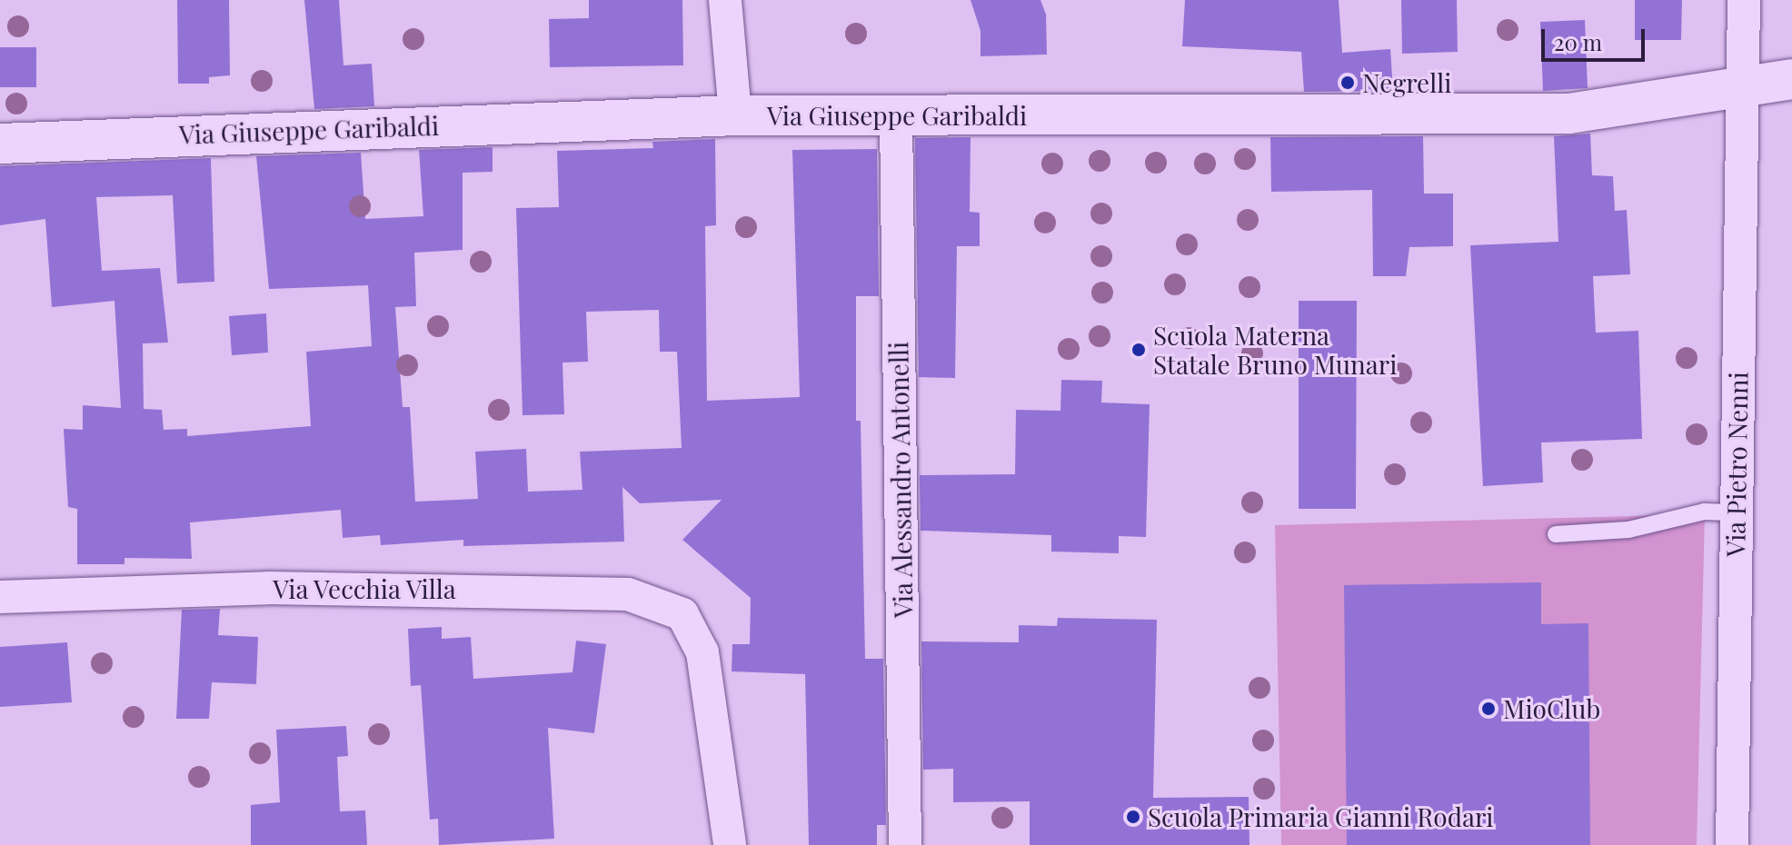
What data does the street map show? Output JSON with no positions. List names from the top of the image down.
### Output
{
  "streets": {
    "street": [
      "Via Giuseppe Garibaldi",
      "Via Pietro Nenni",
      "Via Alessandro Antonelli",
      "Via Vecchia Villa"
    ]
  },
  "crossings": [
    ["Via Giuseppe Garibaldi", "Via Pietro Nenni"],
    ["Via Giuseppe Garibaldi", "Via Alessandro Antonelli"]
  ],
  "places": [
    "Negrelli",
    "Scuola Materna Statale Bruno Munari",
    "MioClub",
    "Scuola Primaria Gianni Rodari"
  ],
  "scale_bar": "20 m"
}
